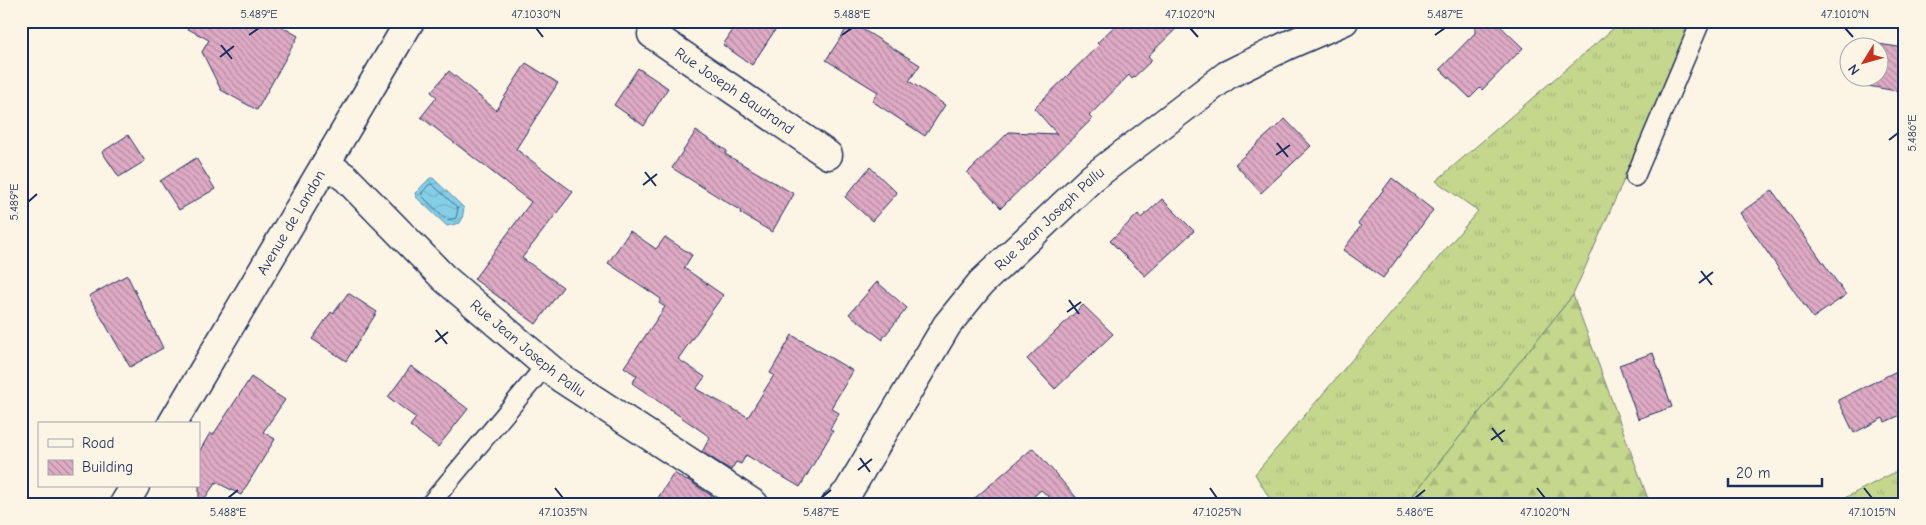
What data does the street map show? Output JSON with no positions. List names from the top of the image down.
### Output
{
  "streets": {
    "street": ["Rue Joseph Baudrand", "Rue Jean Joseph Pallu", "Avenue de Landon"]
  },
  "crossings": [
    ["Rue Jean Joseph Pallu", "Avenue de Landon"]
  ],
  "legend": ["Road", "Building"],
  "scale_bar": "20 m",
  "north": "bottom left",
  "coordinates": [
    "5.489°E",
    "47.1030°N",
    "5.488°E",
    "47.1020°N",
    "5.487°E",
    "47.1010°N",
    "5.486°E",
    "47.1035°N",
    "47.1025°N",
    "47.1015°N"
  ]
}
